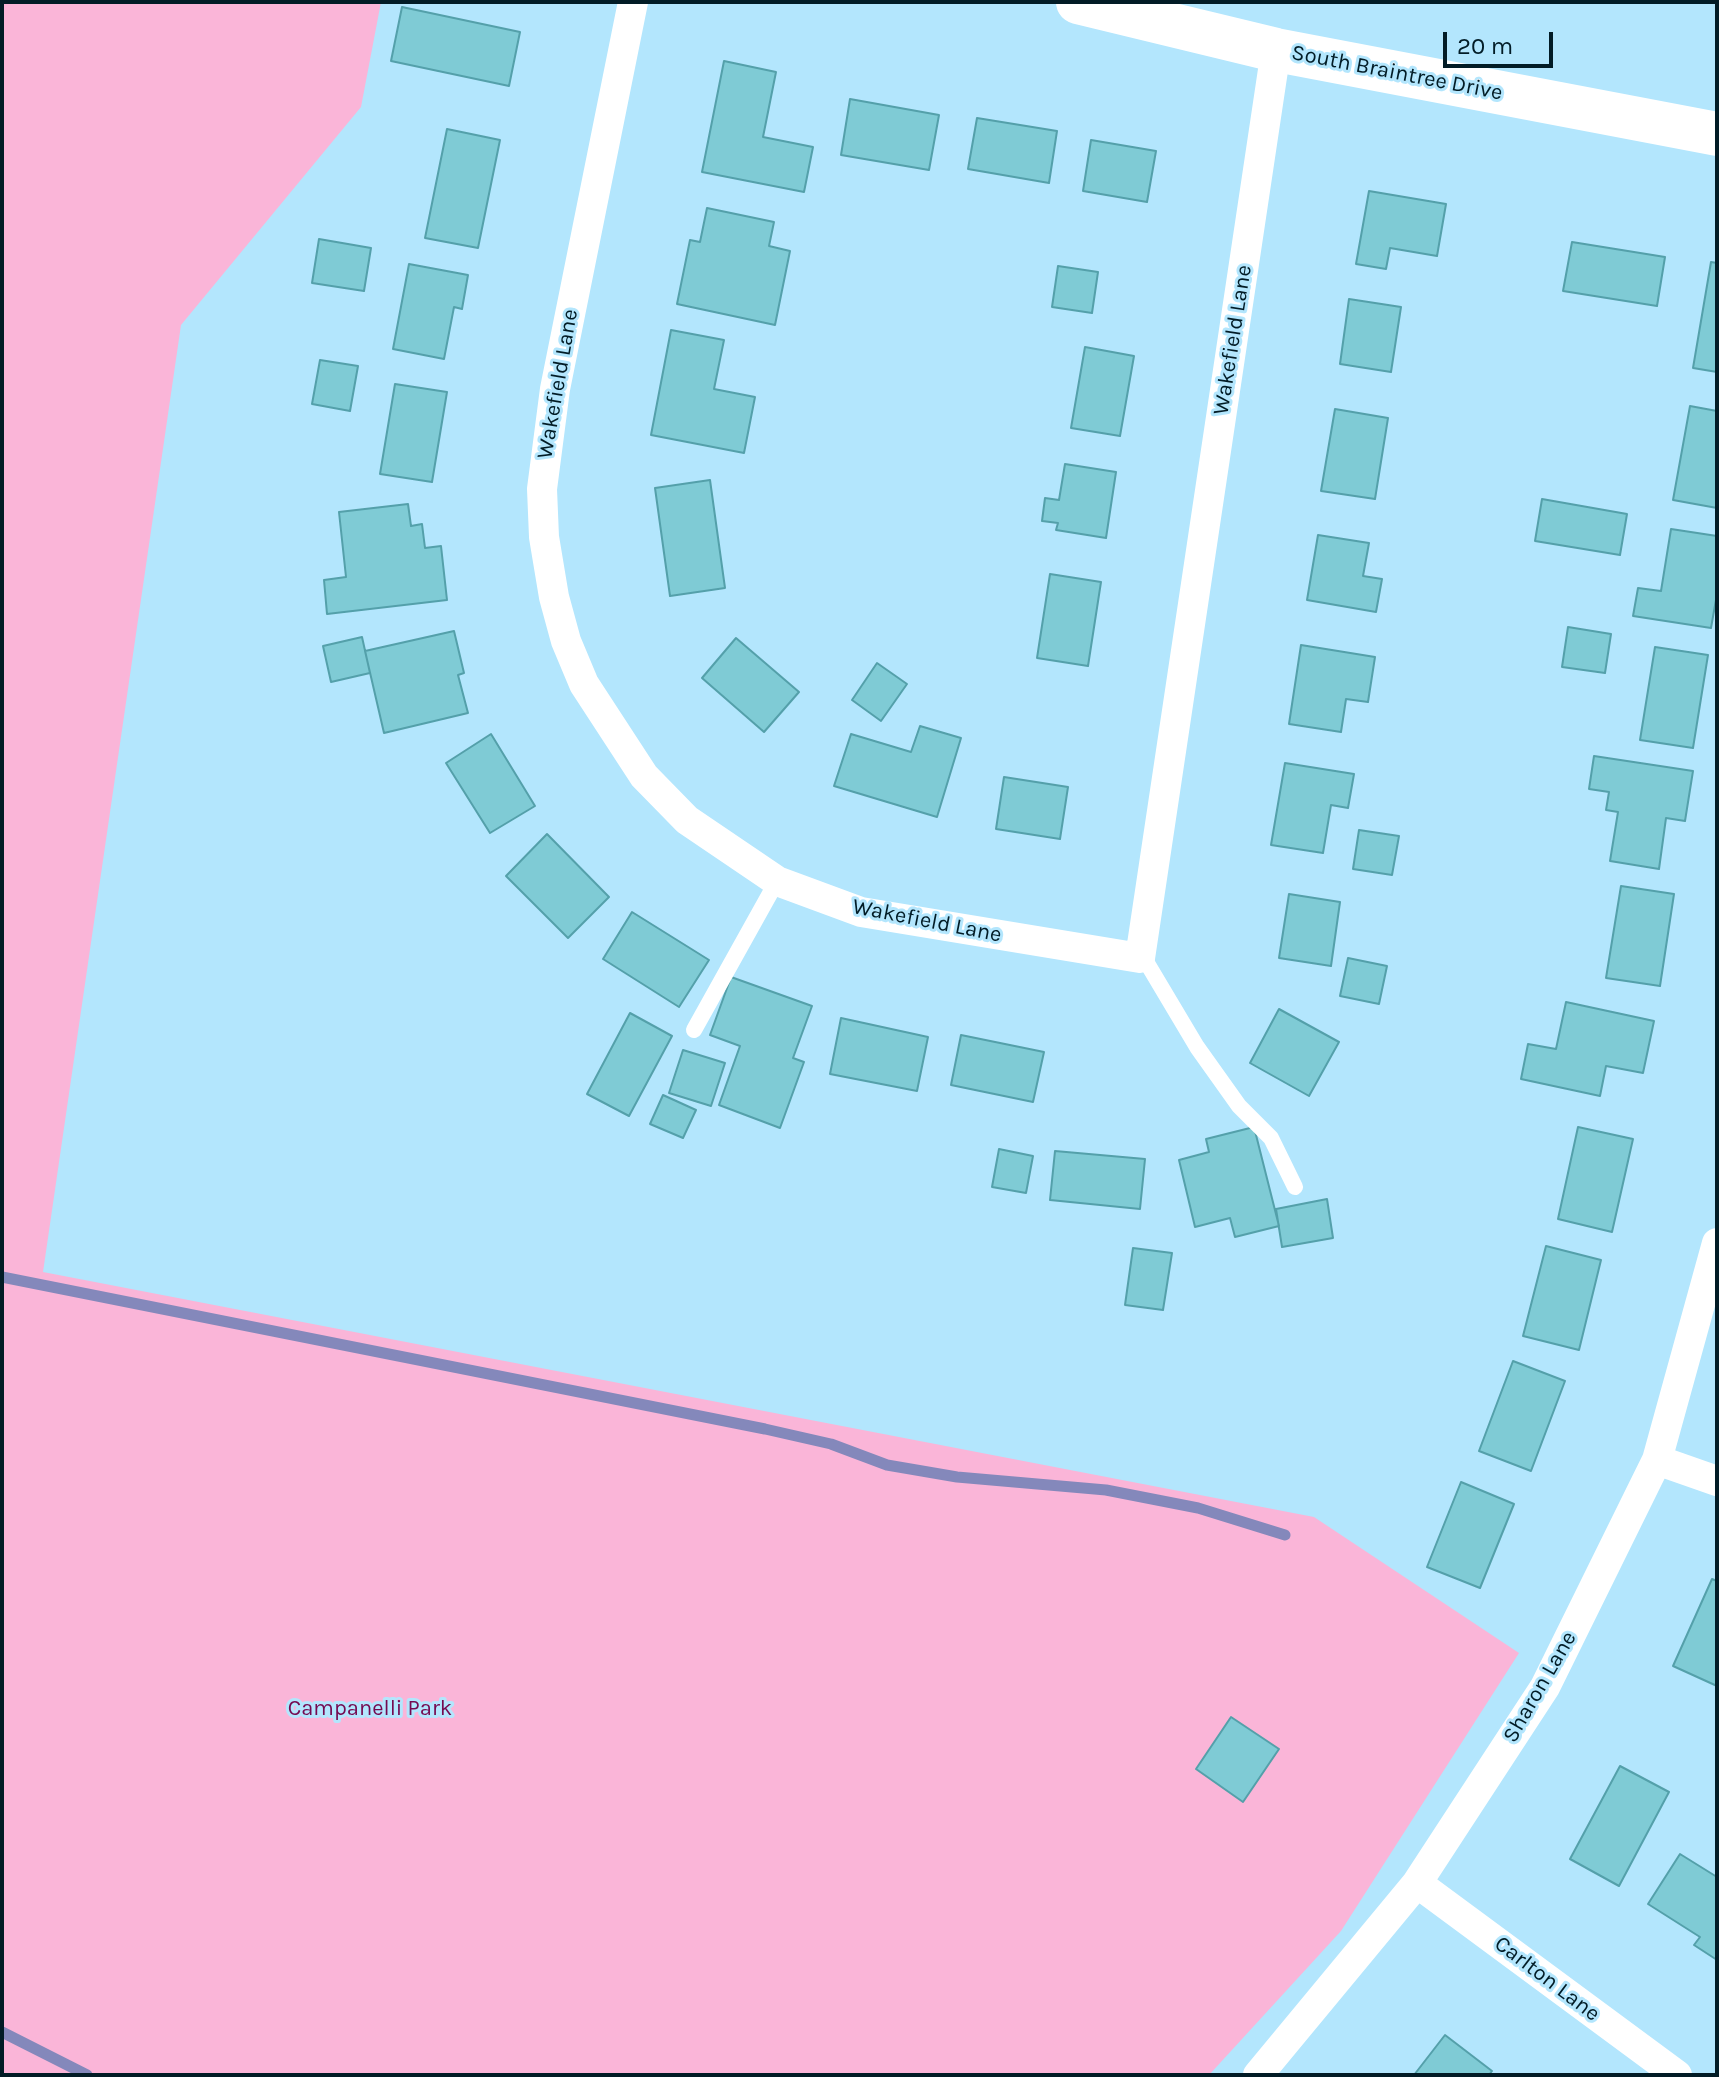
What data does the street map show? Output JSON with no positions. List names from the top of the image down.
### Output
{
  "streets": {
    "street": [
      "South Braintree Drive",
      "Wakefield Lane",
      "Sharon Lane",
      "Carlton Lane"
    ]
  },
  "crossings": [
    ["South Braintree Drive", "Wakefield Lane"],
    ["Sharon Lane", "Carlton Lane"]
  ],
  "parks": ["Campanelli Park"],
  "scale_bar": "20 m"
}
